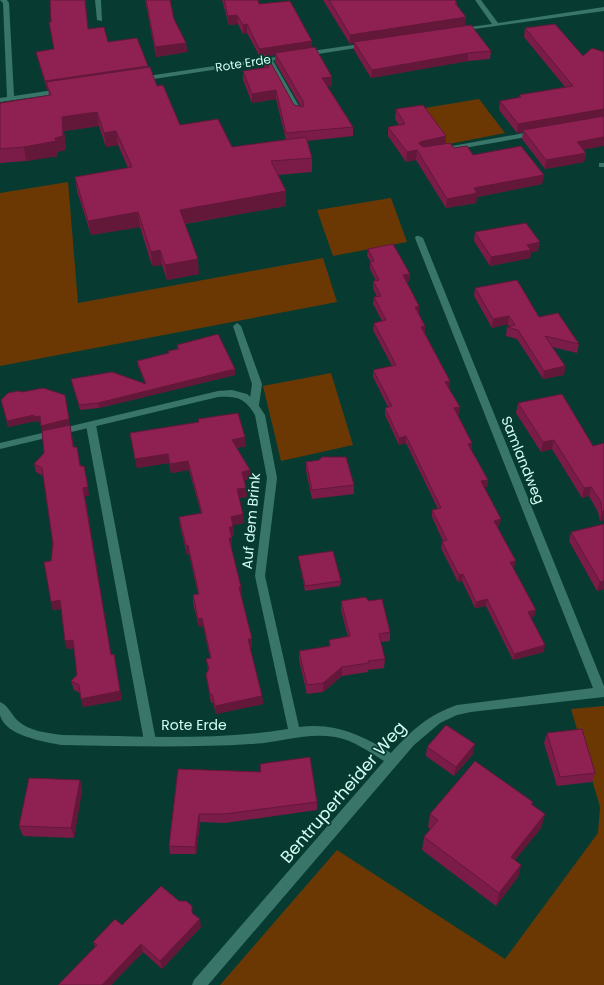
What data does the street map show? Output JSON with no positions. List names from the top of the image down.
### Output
{
  "streets": {
    "street": [
      "Rote Erde",
      "Samlandweg",
      "Auf dem Brink",
      "Bentruperheider Weg"
    ]
  },
  "crossings": [
    ["Rote Erde", "Auf dem Brink"],
    ["Rote Erde", "Bentruperheider Weg"],
    ["Samlandweg", "Bentruperheider Weg"]
  ]
}
